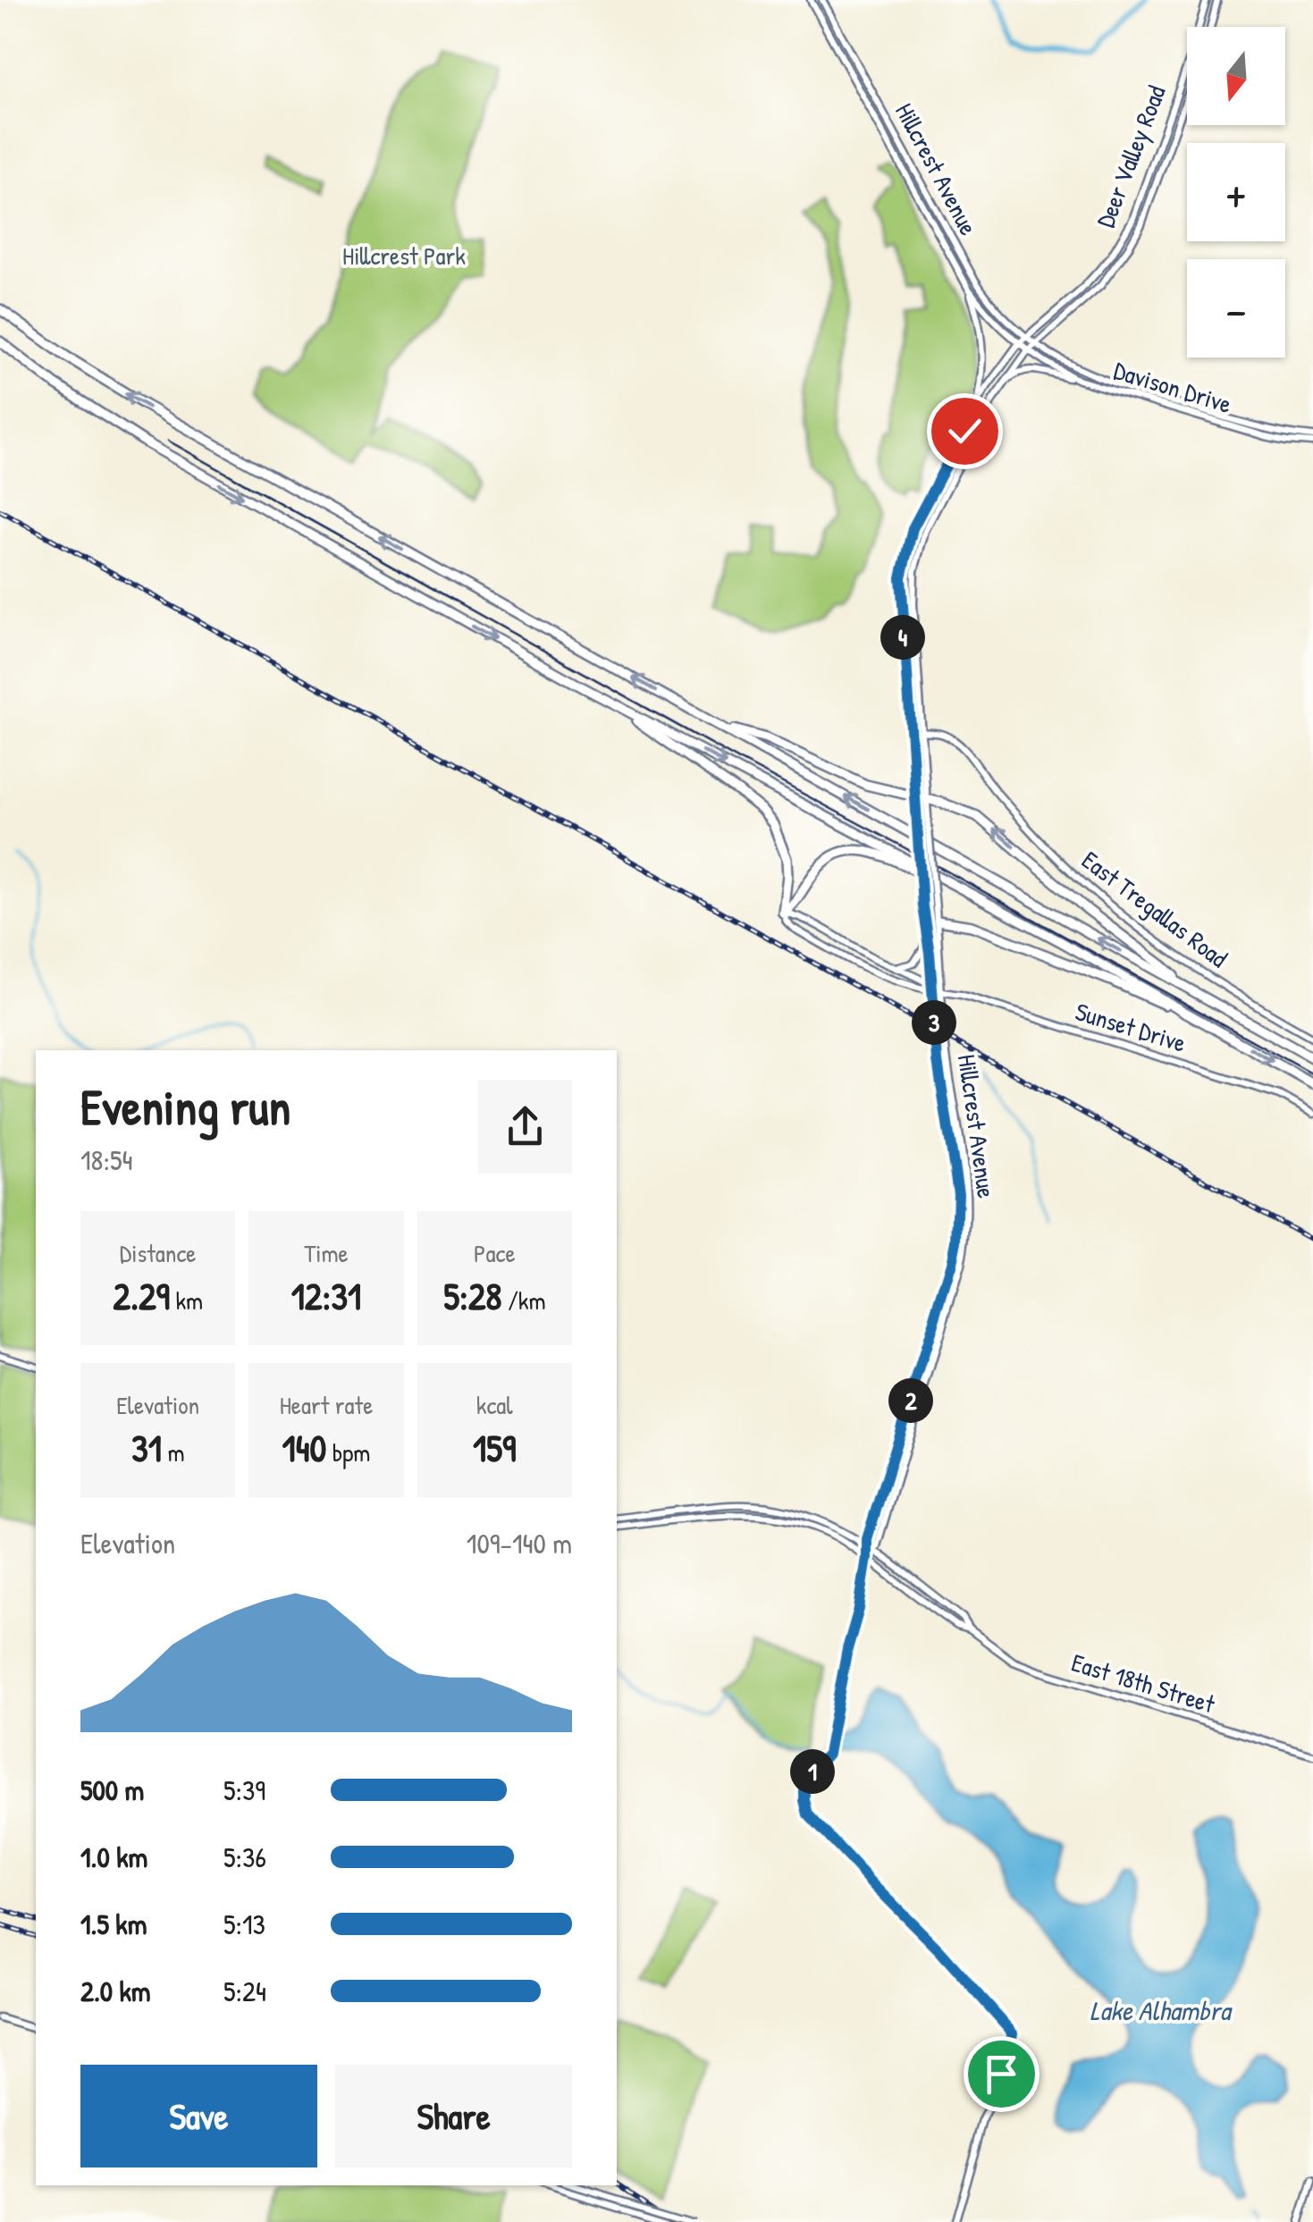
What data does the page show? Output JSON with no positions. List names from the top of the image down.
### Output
{
  "streets": {
    "main road": [
      "Deer Valley Road",
      "Hillcrest Avenue",
      "Davison Drive",
      "East Tregallas Road",
      "Sunset Drive",
      "East 18th Street"
    ]
  },
  "crossings": [
    ["Deer Valley Road", "Hillcrest Avenue"],
    ["Deer Valley Road", "Davison Drive"],
    ["Hillcrest Avenue", "Davison Drive"],
    ["Hillcrest Avenue", "East Tregallas Road"],
    ["Hillcrest Avenue", "Sunset Drive"],
    ["Hillcrest Avenue", "East 18th Street"]
  ],
  "water": ["Lake Alhambra"],
  "parks": ["Hillcrest Park"],
  "north": "bottom",
  "page": {
    "map_buttons": ["+", "−"],
    "pins": [
      "4",
      "3",
      "2",
      "1"
    ],
    "heading": ["Evening run", "18:54"],
    "stats": [
      ["Distance", "2.29 km"],
      ["Time", "12:31"],
      ["Pace", "5:28 /km"],
      ["Elevation", "31 m"],
      ["Heart rate", "140 bpm"],
      ["kcal", "159"]
    ],
    "chart": ["Elevation", "109–140 m"],
    "list": [
      {
        "name": "500 m",
        "note": "5:39"
      },
      {
        "name": "1.0 km",
        "note": "5:36"
      },
      {
        "name": "1.5 km",
        "note": "5:13"
      },
      {
        "name": "2.0 km",
        "note": "5:24"
      }
    ],
    "buttons": ["Save", "Share"]
  }
}
